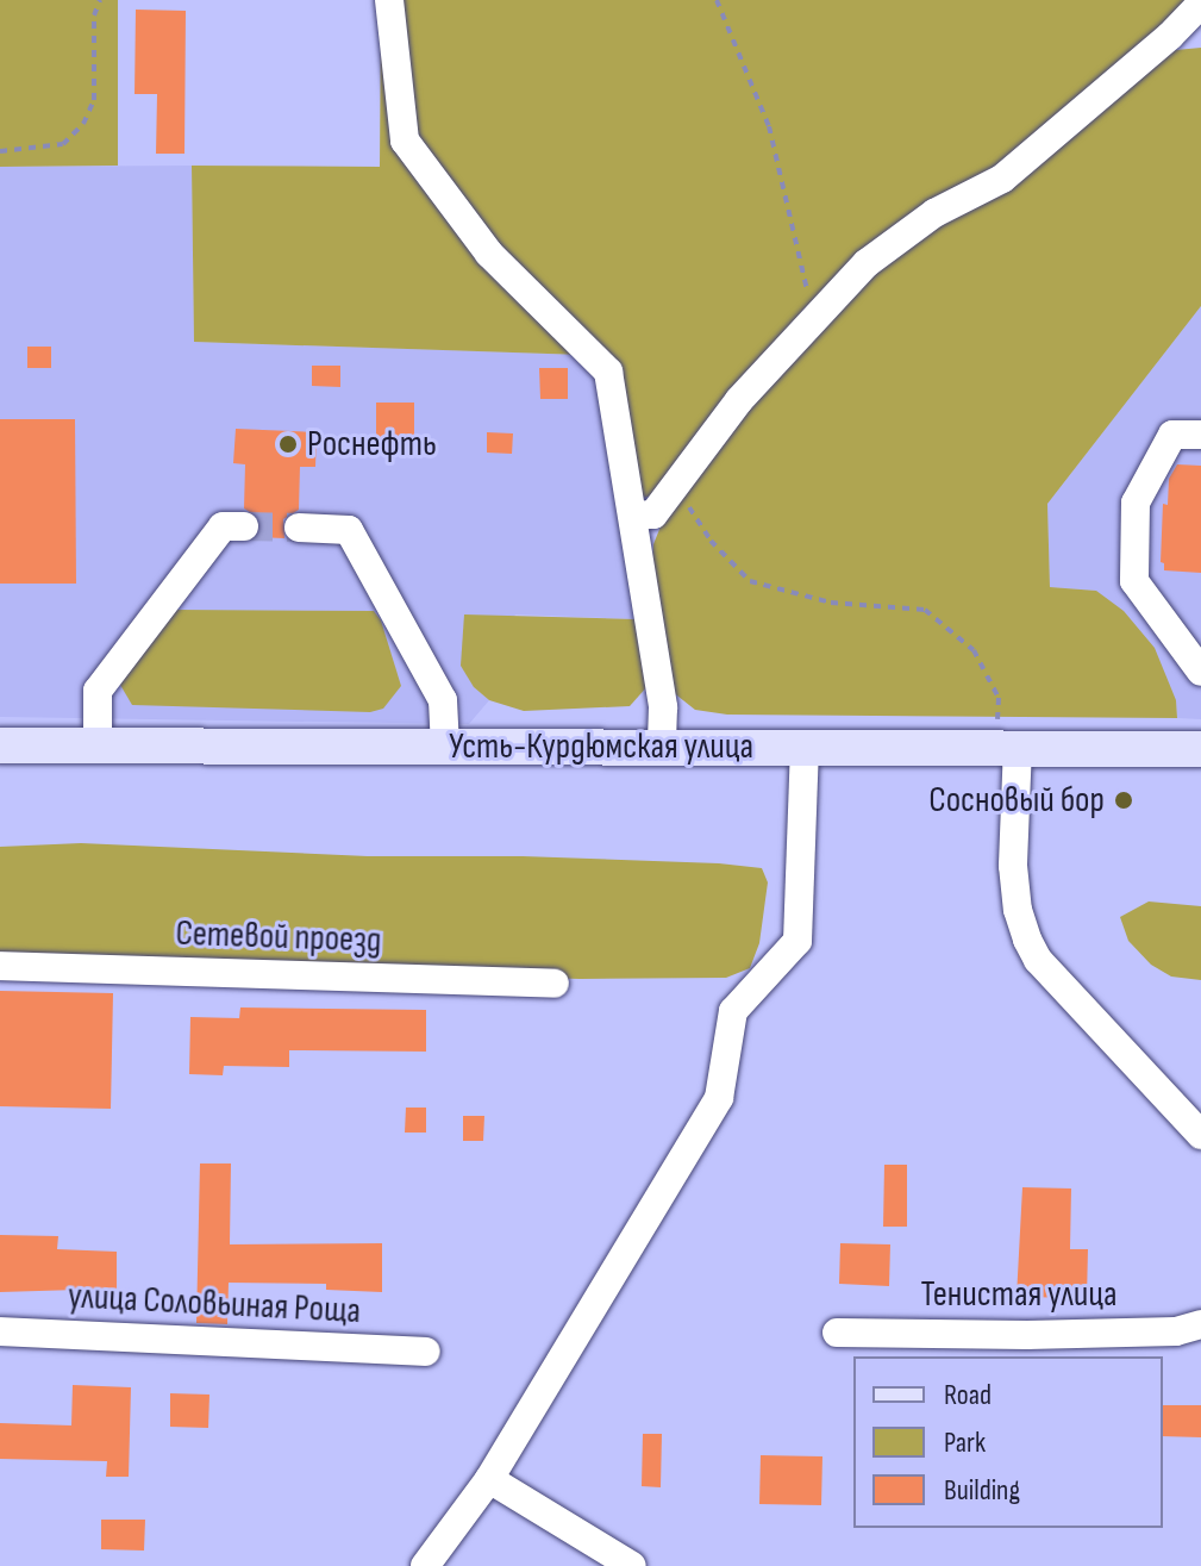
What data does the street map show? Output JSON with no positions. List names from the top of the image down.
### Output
{
  "streets": {
    "main road": ["Усть-Курдюмская улица"],
    "street": ["Сетевой проезд", "Тенистая улица", "улица Соловьиная Роща"]
  },
  "places": ["Роснефть", "Сосновый бор"],
  "legend": ["Road", "Park", "Building"]
}
